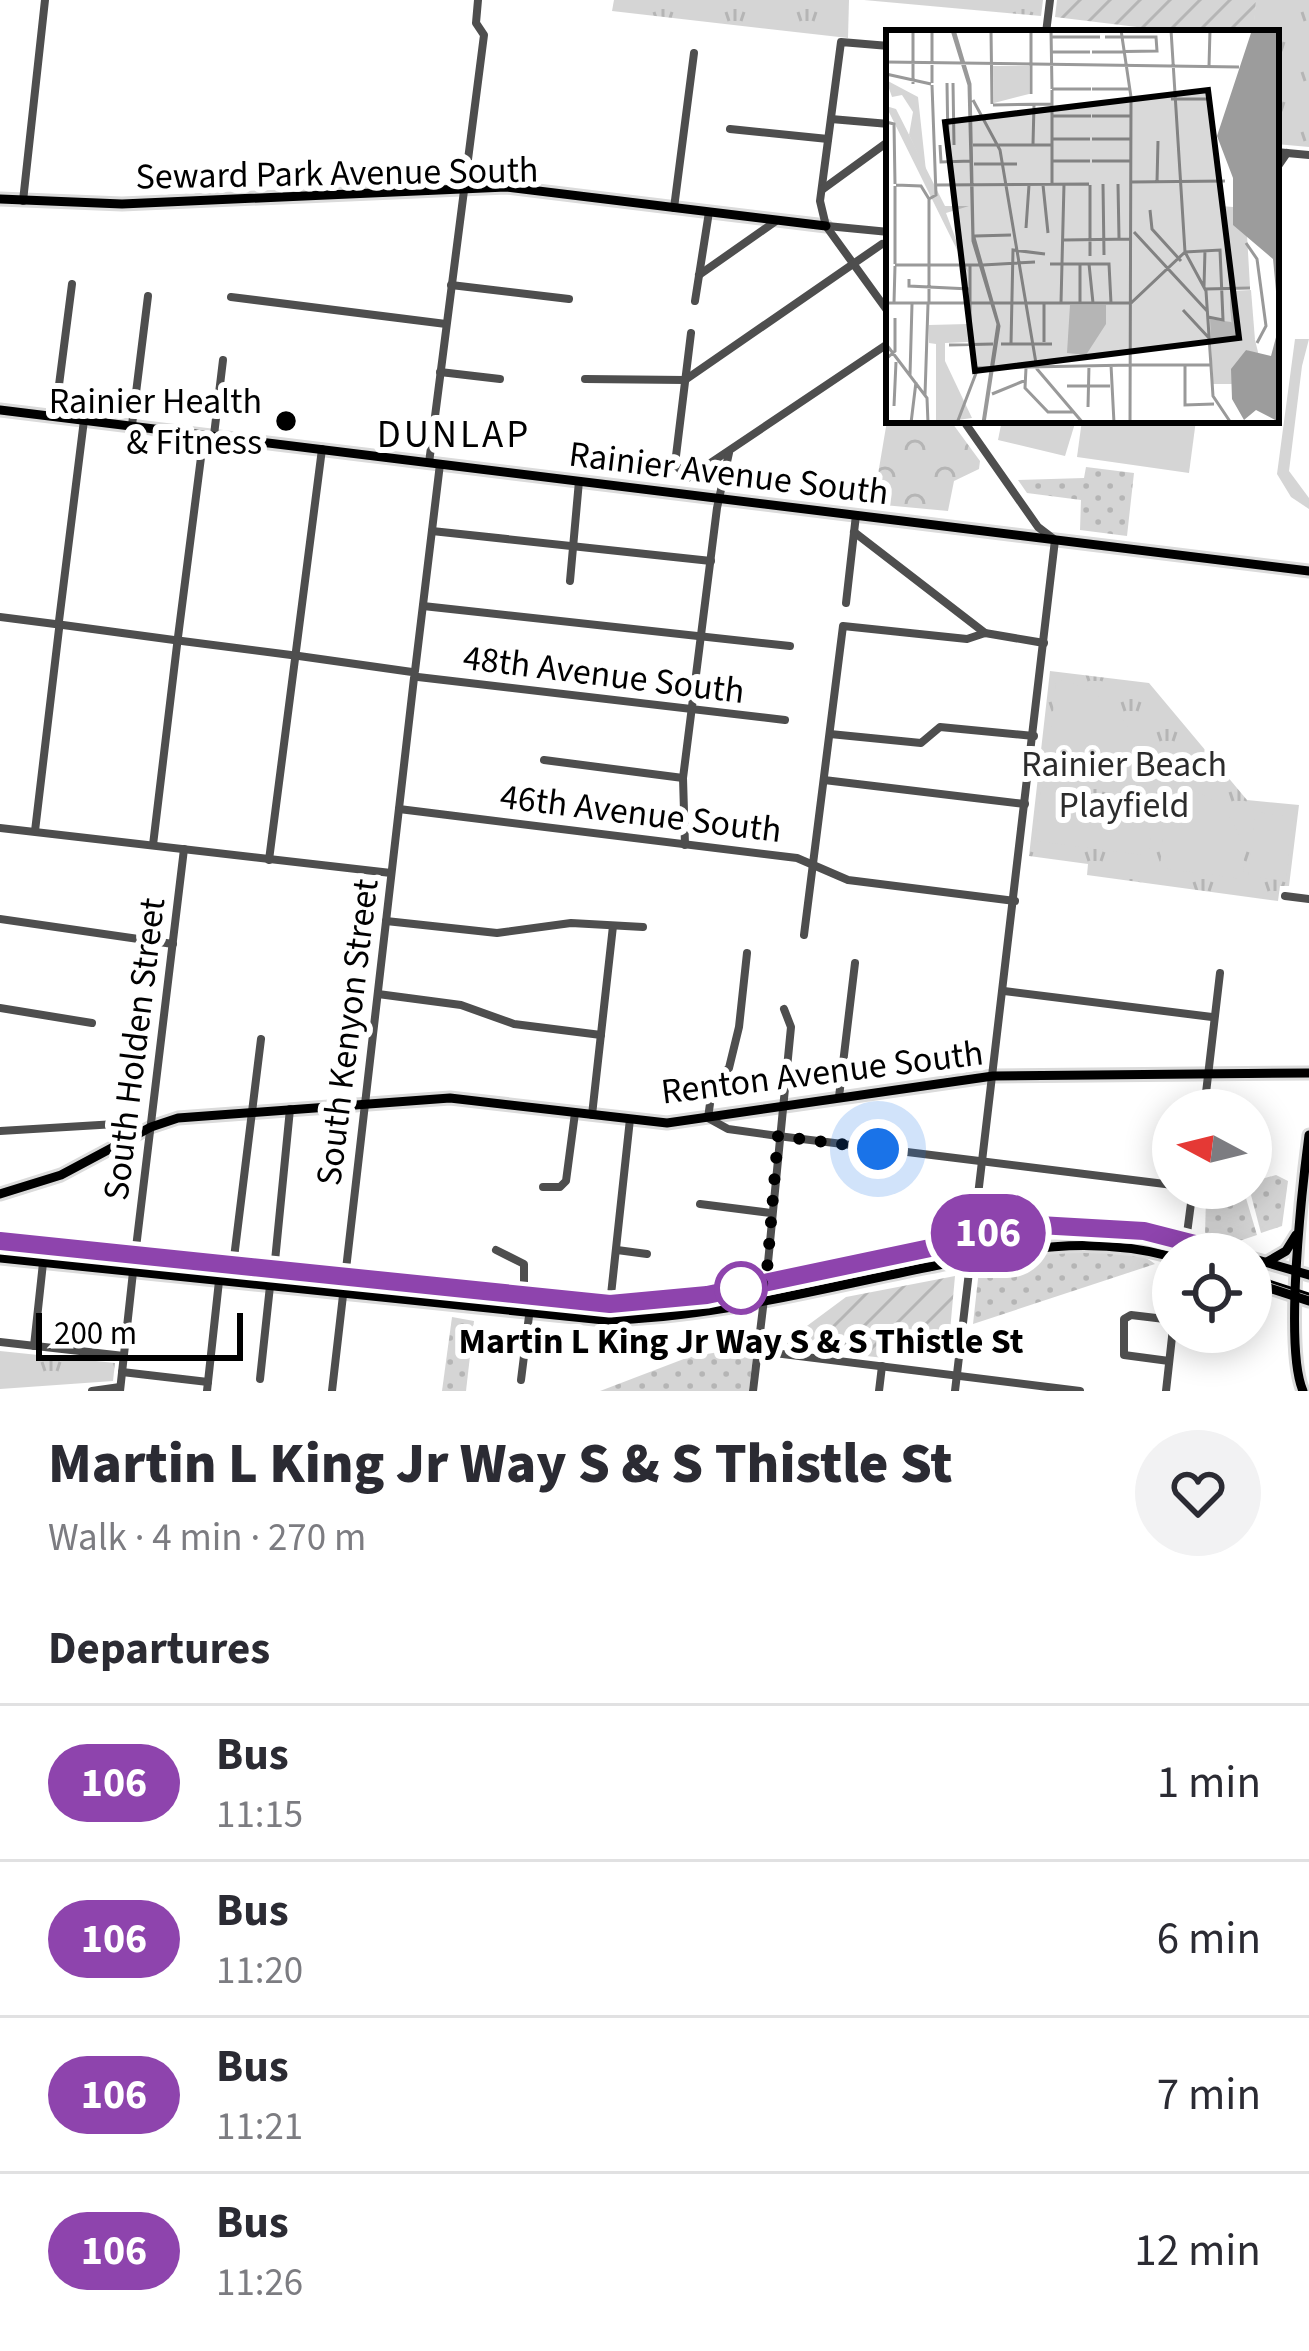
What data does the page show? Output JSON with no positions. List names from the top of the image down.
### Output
{
  "streets": {
    "main road": ["Seward Park Avenue South", "Rainier Avenue South", "Renton Avenue South"],
    "street": [
      "48th Avenue South",
      "46th Avenue South",
      "South Kenyon Street",
      "South Holden Street"
    ]
  },
  "crossings": [
    ["Seward Park Avenue South", "South Kenyon Street"],
    ["Rainier Avenue South", "South Kenyon Street"],
    ["Rainier Avenue South", "South Holden Street"],
    ["48th Avenue South", "South Kenyon Street"],
    ["48th Avenue South", "South Holden Street"],
    ["46th Avenue South", "South Kenyon Street"],
    ["South Kenyon Street", "Renton Avenue South"],
    ["South Holden Street", "Renton Avenue South"]
  ],
  "districts": ["DUNLAP"],
  "parks": ["Rainier Beach Playfield"],
  "places": ["Rainier Health & Fitness", "Martin L King Jr Way S & S Thistle St"],
  "lines": ["bus line 106"],
  "scale_bar": "200 m",
  "north": "left",
  "page": {
    "on_map": "106",
    "scale": "200 m",
    "heading": [
      ["Martin L King Jr Way S & S Thistle St", "Walk · 4 min · 270 m"],
      "Departures"
    ],
    "list": [
      {
        "mark": "106",
        "name": "Bus",
        "note": "11:15",
        "value": "1 min"
      },
      {
        "mark": "106",
        "name": "Bus",
        "note": "11:20",
        "value": "6 min"
      },
      {
        "mark": "106",
        "name": "Bus",
        "note": "11:21",
        "value": "7 min"
      },
      {
        "mark": "106",
        "name": "Bus",
        "note": "11:26",
        "value": "12 min"
      }
    ]
  }
}
